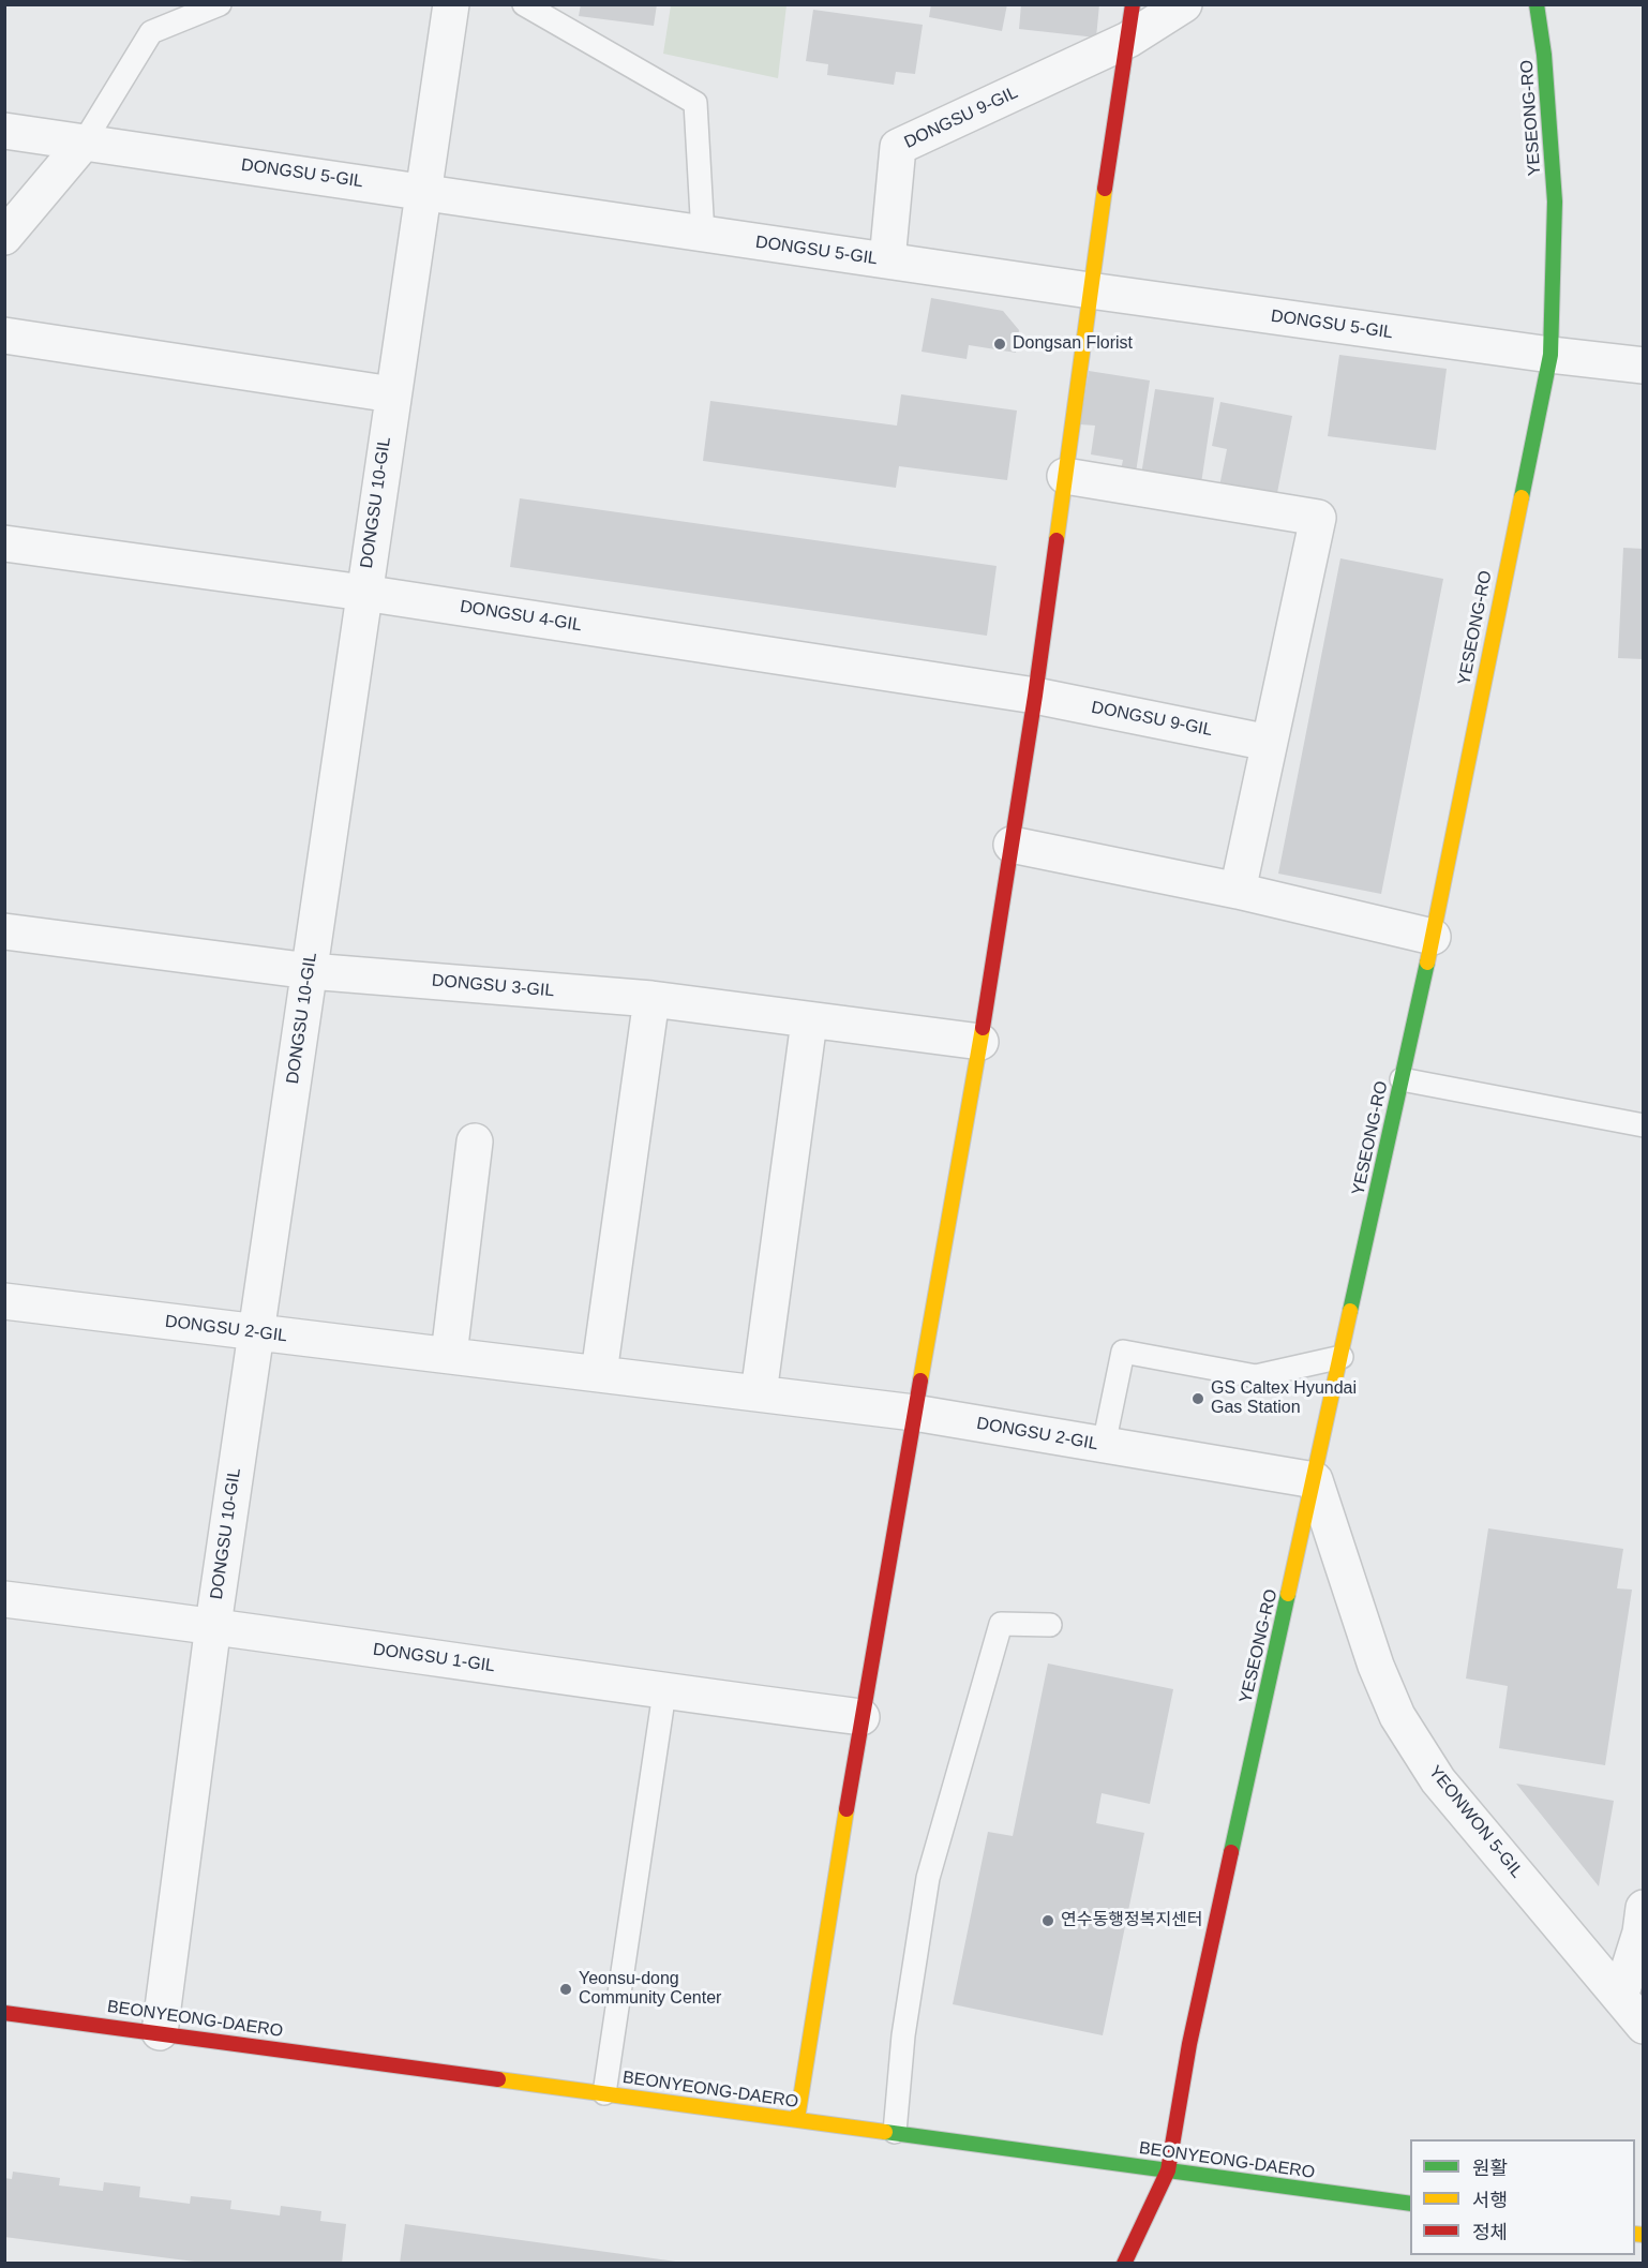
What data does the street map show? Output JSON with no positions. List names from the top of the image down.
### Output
{
  "streets": {
    "street": [
      "DONGSU 9-GIL",
      "YESEONG-RO",
      "DONGSU 5-GIL",
      "DONGSU 10-GIL",
      "DONGSU 4-GIL",
      "DONGSU 3-GIL",
      "DONGSU 2-GIL",
      "DONGSU 1-GIL",
      "YEONWON 5-GIL",
      "BEONYEONG-DAERO"
    ]
  },
  "crossings": [
    ["DONGSU 9-GIL", "DONGSU 5-GIL"],
    ["DONGSU 9-GIL", "DONGSU 4-GIL"],
    ["YESEONG-RO", "DONGSU 5-GIL"],
    ["YESEONG-RO", "DONGSU 2-GIL"],
    ["YESEONG-RO", "YEONWON 5-GIL"],
    ["YESEONG-RO", "BEONYEONG-DAERO"],
    ["DONGSU 5-GIL", "DONGSU 10-GIL"],
    ["DONGSU 10-GIL", "DONGSU 4-GIL"],
    ["DONGSU 10-GIL", "DONGSU 3-GIL"],
    ["DONGSU 10-GIL", "DONGSU 2-GIL"],
    ["DONGSU 10-GIL", "DONGSU 1-GIL"],
    ["DONGSU 10-GIL", "BEONYEONG-DAERO"],
    ["DONGSU 2-GIL", "YEONWON 5-GIL"]
  ],
  "places": [
    "Dongsan Florist",
    "GS Caltex Hyundai Gas Station",
    "연수동행정복지센터",
    "Yeonsu-dong Community Center"
  ],
  "legend": ["원활", "서행", "정체"]
}
